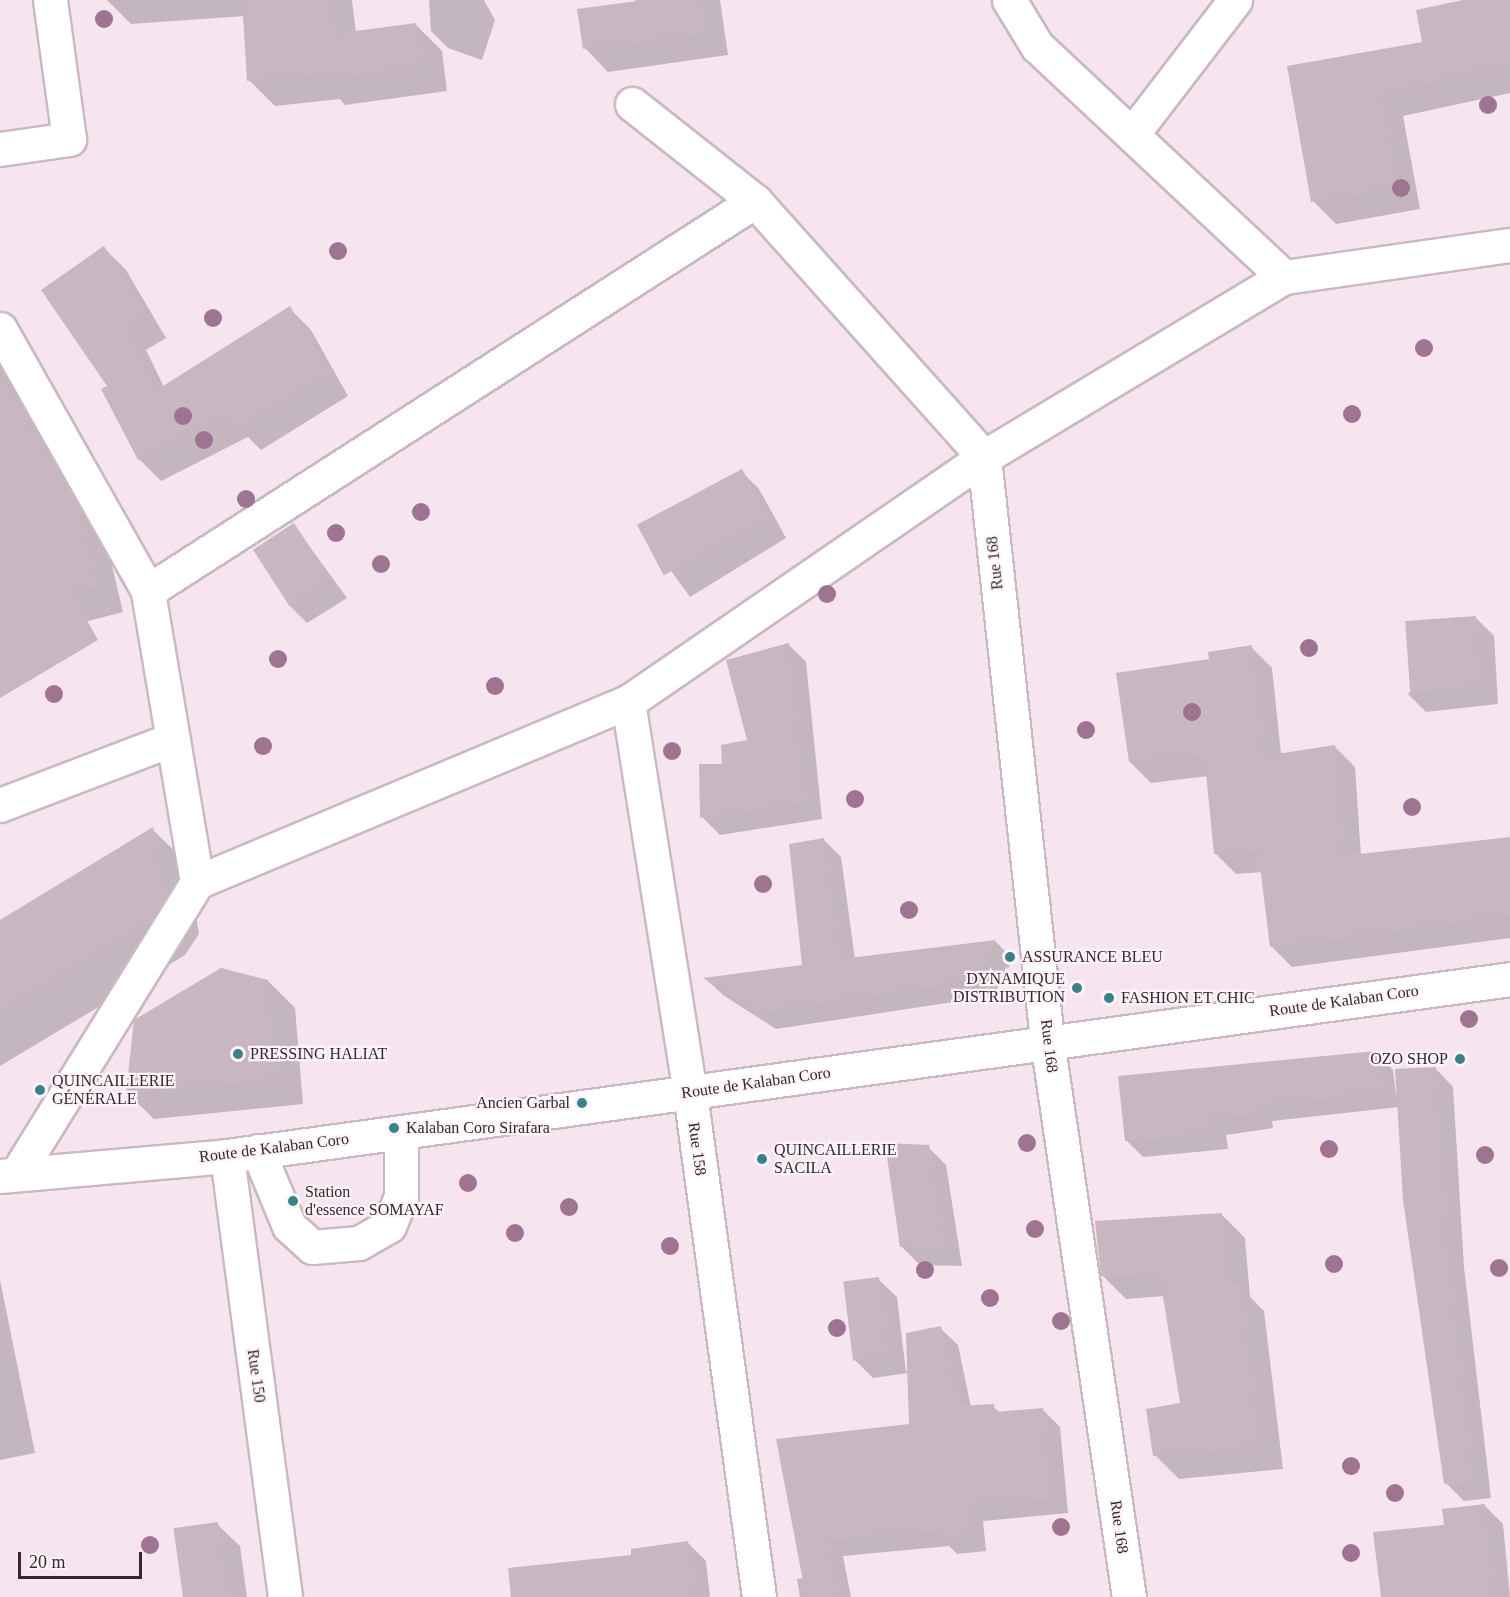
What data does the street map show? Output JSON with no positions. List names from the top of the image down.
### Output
{
  "streets": {
    "street": [
      "Rue 168",
      "Route de Kalaban Coro",
      "Rue 158",
      "Rue 150"
    ]
  },
  "crossings": [
    ["Rue 168", "Route de Kalaban Coro"],
    ["Route de Kalaban Coro", "Rue 158"],
    ["Route de Kalaban Coro", "Rue 150"]
  ],
  "places": [
    "ASSURANCE BLEU",
    "DYNAMIQUE DISTRIBUTION",
    "FASHION ET CHIC",
    "PRESSING HALIAT",
    "OZO SHOP",
    "QUINCAILLERIE GÉNÉRALE",
    "Ancien Garbal",
    "Kalaban Coro Sirafara",
    "QUINCAILLERIE SACILA",
    "Station d'essence SOMAYAF"
  ],
  "scale_bar": "20 m"
}
